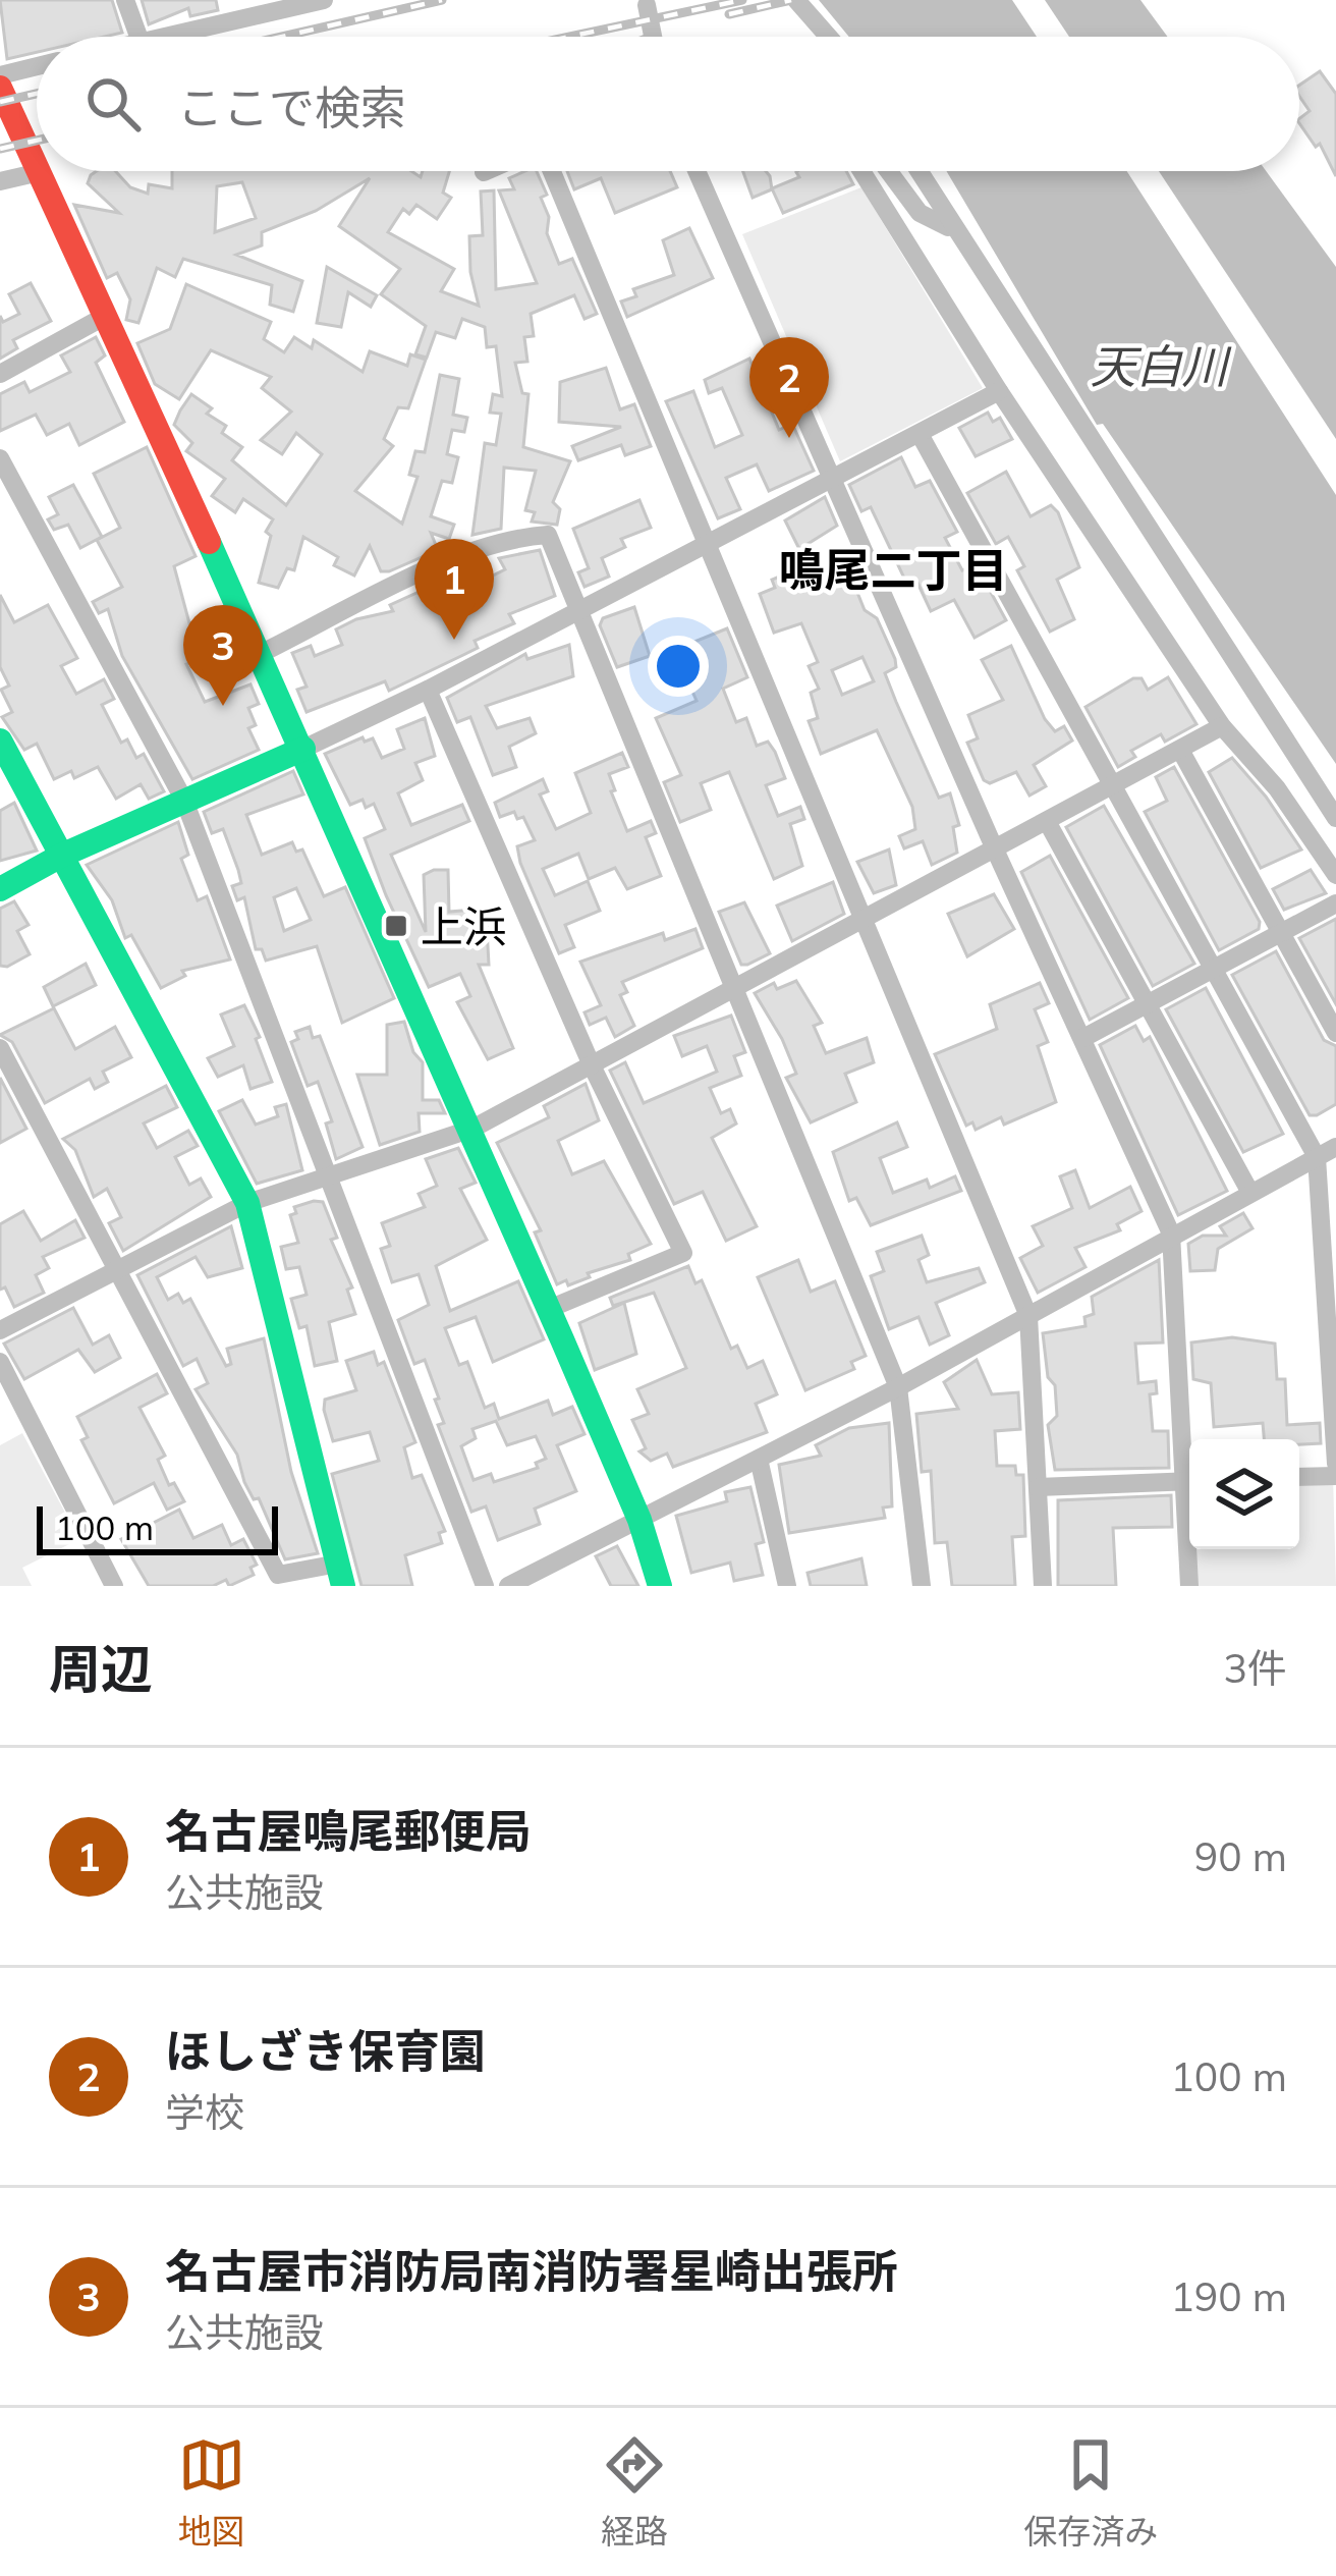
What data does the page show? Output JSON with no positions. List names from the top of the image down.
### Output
{
  "districts": ["鳴尾二丁目"],
  "water": ["天白川"],
  "places": {
    "transit": ["上浜"]
  },
  "scale_bar": "100 m",
  "page": {
    "search": "ここで検索",
    "pins": ["2", "1", "3"],
    "scale": "100 m",
    "heading": ["周辺", "3件"],
    "list": [
      {
        "mark": "1",
        "name": "名古屋鳴尾郵便局",
        "note": "公共施設",
        "value": "90 m"
      },
      {
        "mark": "2",
        "name": "ほしざき保育園",
        "note": "学校",
        "value": "100 m"
      },
      {
        "mark": "3",
        "name": "名古屋市消防局南消防署星崎出張所",
        "note": "公共施設",
        "value": "190 m"
      }
    ],
    "nav": ["地図", "経路", "保存済み"]
  }
}
